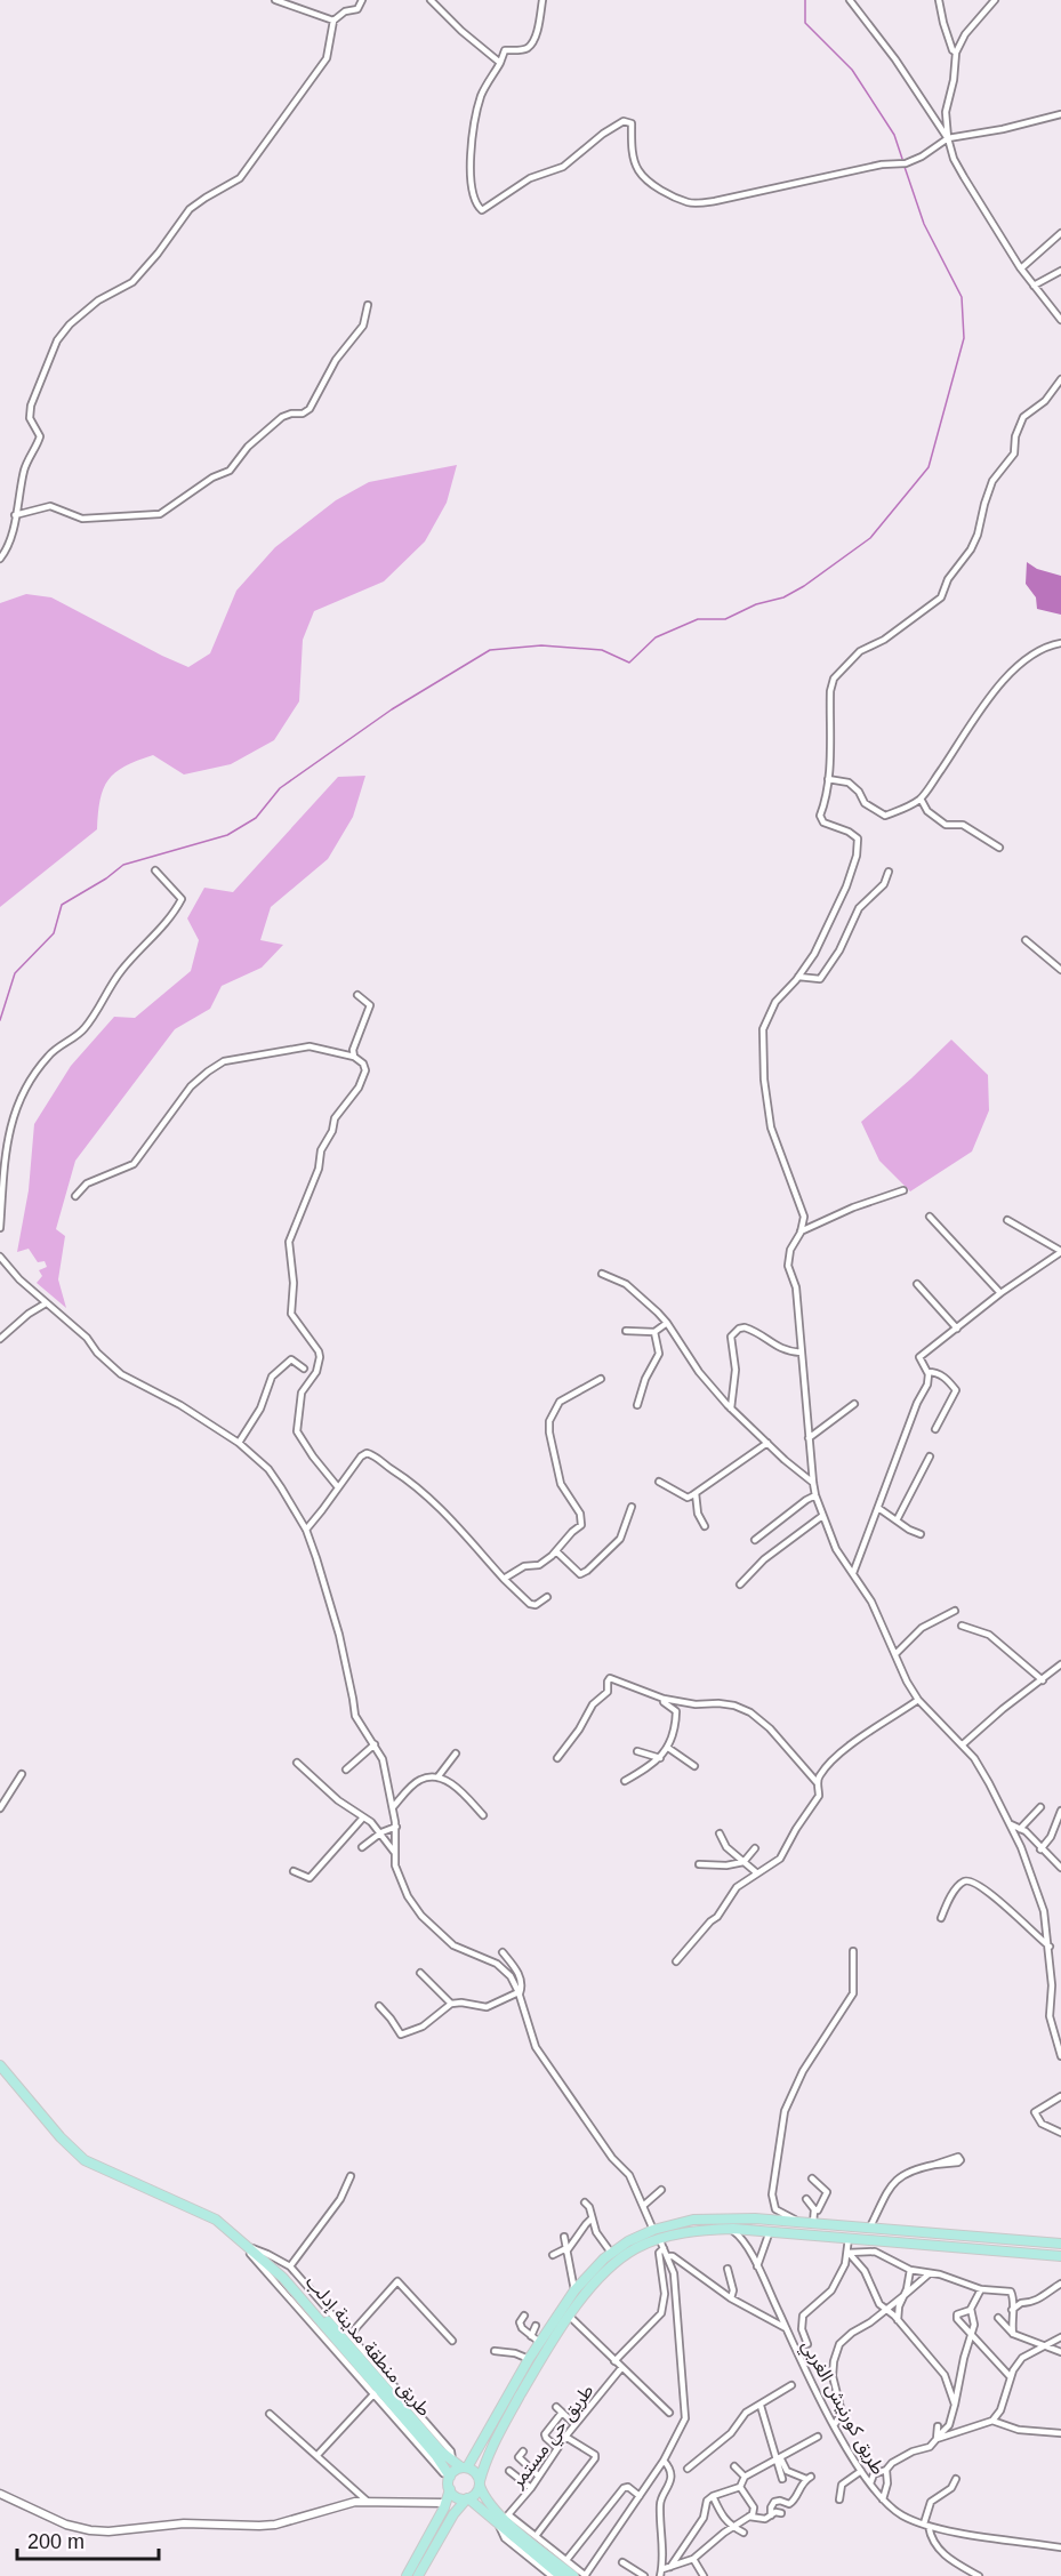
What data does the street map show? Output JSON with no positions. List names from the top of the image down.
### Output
{
  "streets": {
    "main road": ["طريق منطقة مدينة إدلب"],
    "street": ["طريق كورنيش الغربي", "طريق حي مستمر"]
  },
  "scale_bar": "200 m"
}
